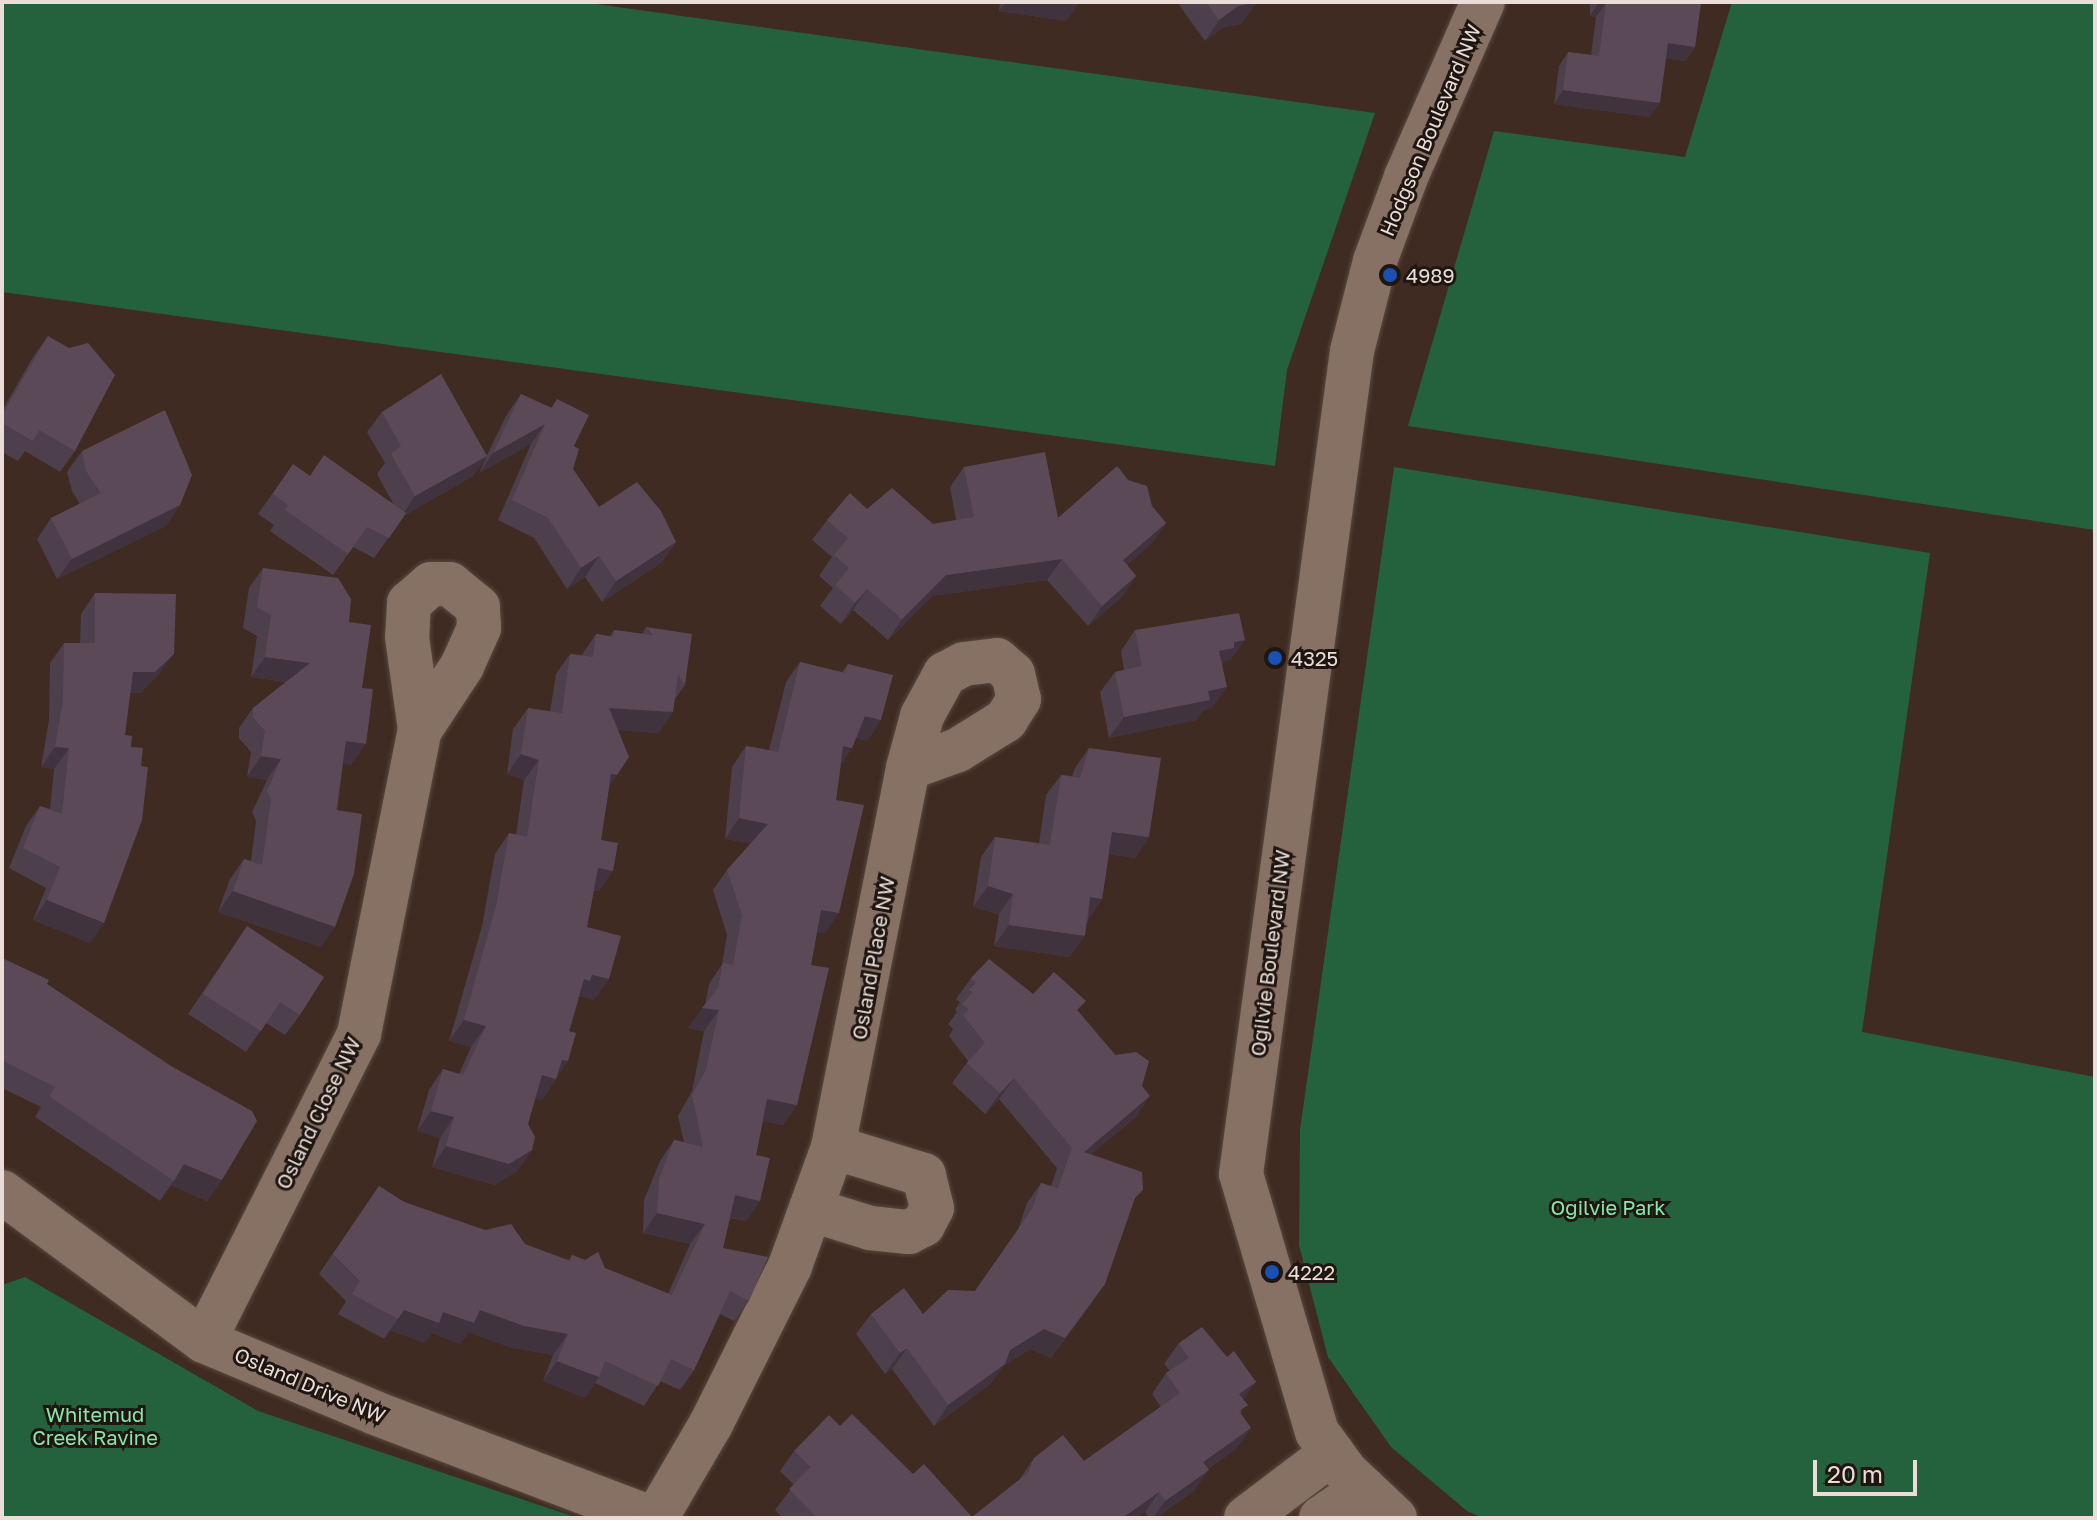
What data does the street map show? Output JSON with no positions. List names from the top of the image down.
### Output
{
  "streets": {
    "street": [
      "Hodgson Boulevard NW",
      "Ogilvie Boulevard NW",
      "Osland Place NW",
      "Osland Close NW",
      "Osland Drive NW"
    ]
  },
  "crossings": [
    ["Hodgson Boulevard NW", "Ogilvie Boulevard NW"],
    ["Osland Place NW", "Osland Drive NW"],
    ["Osland Close NW", "Osland Drive NW"]
  ],
  "parks": ["Ogilvie Park", "Whitemud Creek Ravine"],
  "places": ["4989", "4325", "4222"],
  "scale_bar": "20 m"
}
